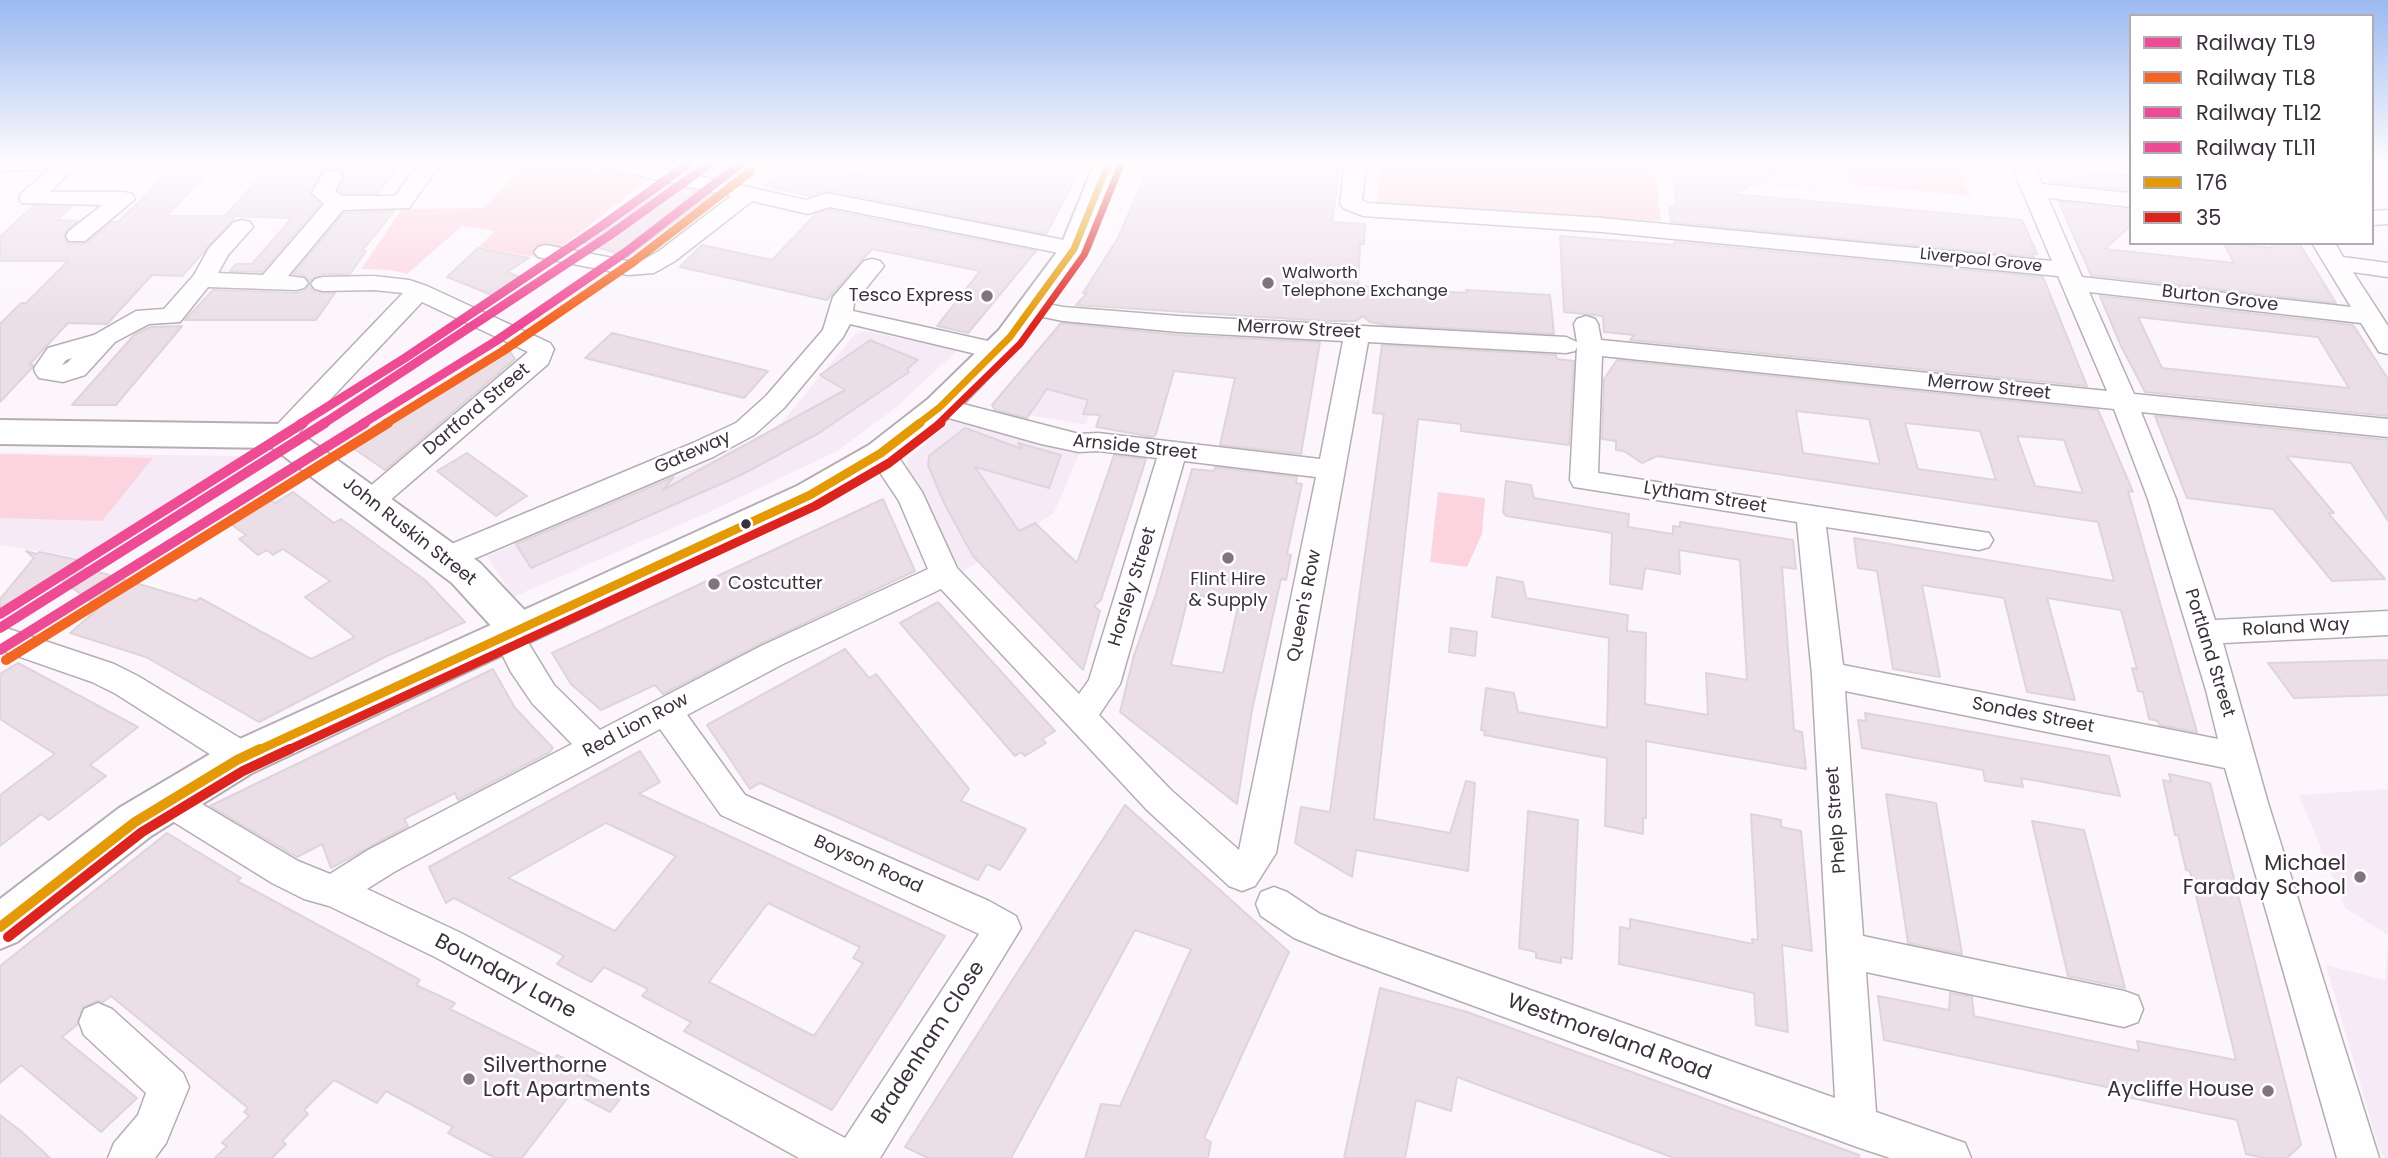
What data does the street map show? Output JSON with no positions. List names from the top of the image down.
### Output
{
  "streets": {
    "main road": ["John Ruskin Street"],
    "street": [
      "Liverpool Grove",
      "Burton Grove",
      "Merrow Street",
      "Dartford Street",
      "Arnside Street",
      "Gateway",
      "Lytham Street",
      "Horsley Street",
      "Queen's Row",
      "Roland Way",
      "Portland Street",
      "Sondes Street",
      "Red Lion Row",
      "Phelp Street",
      "Boyson Road",
      "Boundary Lane",
      "Westmoreland Road",
      "Bradenham Close"
    ]
  },
  "crossings": [
    ["Liverpool Grove", "Burton Grove"],
    ["Liverpool Grove", "Portland Street"],
    ["Burton Grove", "Portland Street"],
    ["Merrow Street", "Lytham Street"],
    ["Merrow Street", "Queen's Row"],
    ["Merrow Street", "Portland Street"],
    ["Dartford Street", "John Ruskin Street"],
    ["Arnside Street", "Horsley Street"],
    ["Arnside Street", "Queen's Row"],
    ["Gateway", "John Ruskin Street"],
    ["Lytham Street", "Phelp Street"],
    ["Horsley Street", "Queen's Row"],
    ["Roland Way", "Portland Street"],
    ["Portland Street", "Sondes Street"],
    ["Sondes Street", "Phelp Street"],
    ["Red Lion Row", "Boyson Road"],
    ["Red Lion Row", "Boundary Lane"],
    ["Phelp Street", "Westmoreland Road"],
    ["Boyson Road", "Bradenham Close"],
    ["Boundary Lane", "Bradenham Close"]
  ],
  "places": [
    "Walworth Telephone Exchange",
    "Tesco Express",
    "Flint Hire & Supply",
    "Costcutter",
    "Michael Faraday School",
    "Silverthorne Loft Apartments",
    "Aycliffe House"
  ],
  "lines": [
    "rail line TL9",
    "rail line TL8",
    "rail line TL12",
    "rail line TL11",
    "transit line 176",
    "transit line 35"
  ],
  "legend": [
    "Railway TL9",
    "Railway TL8",
    "Railway TL12",
    "Railway TL11",
    "176",
    "35"
  ]
}
